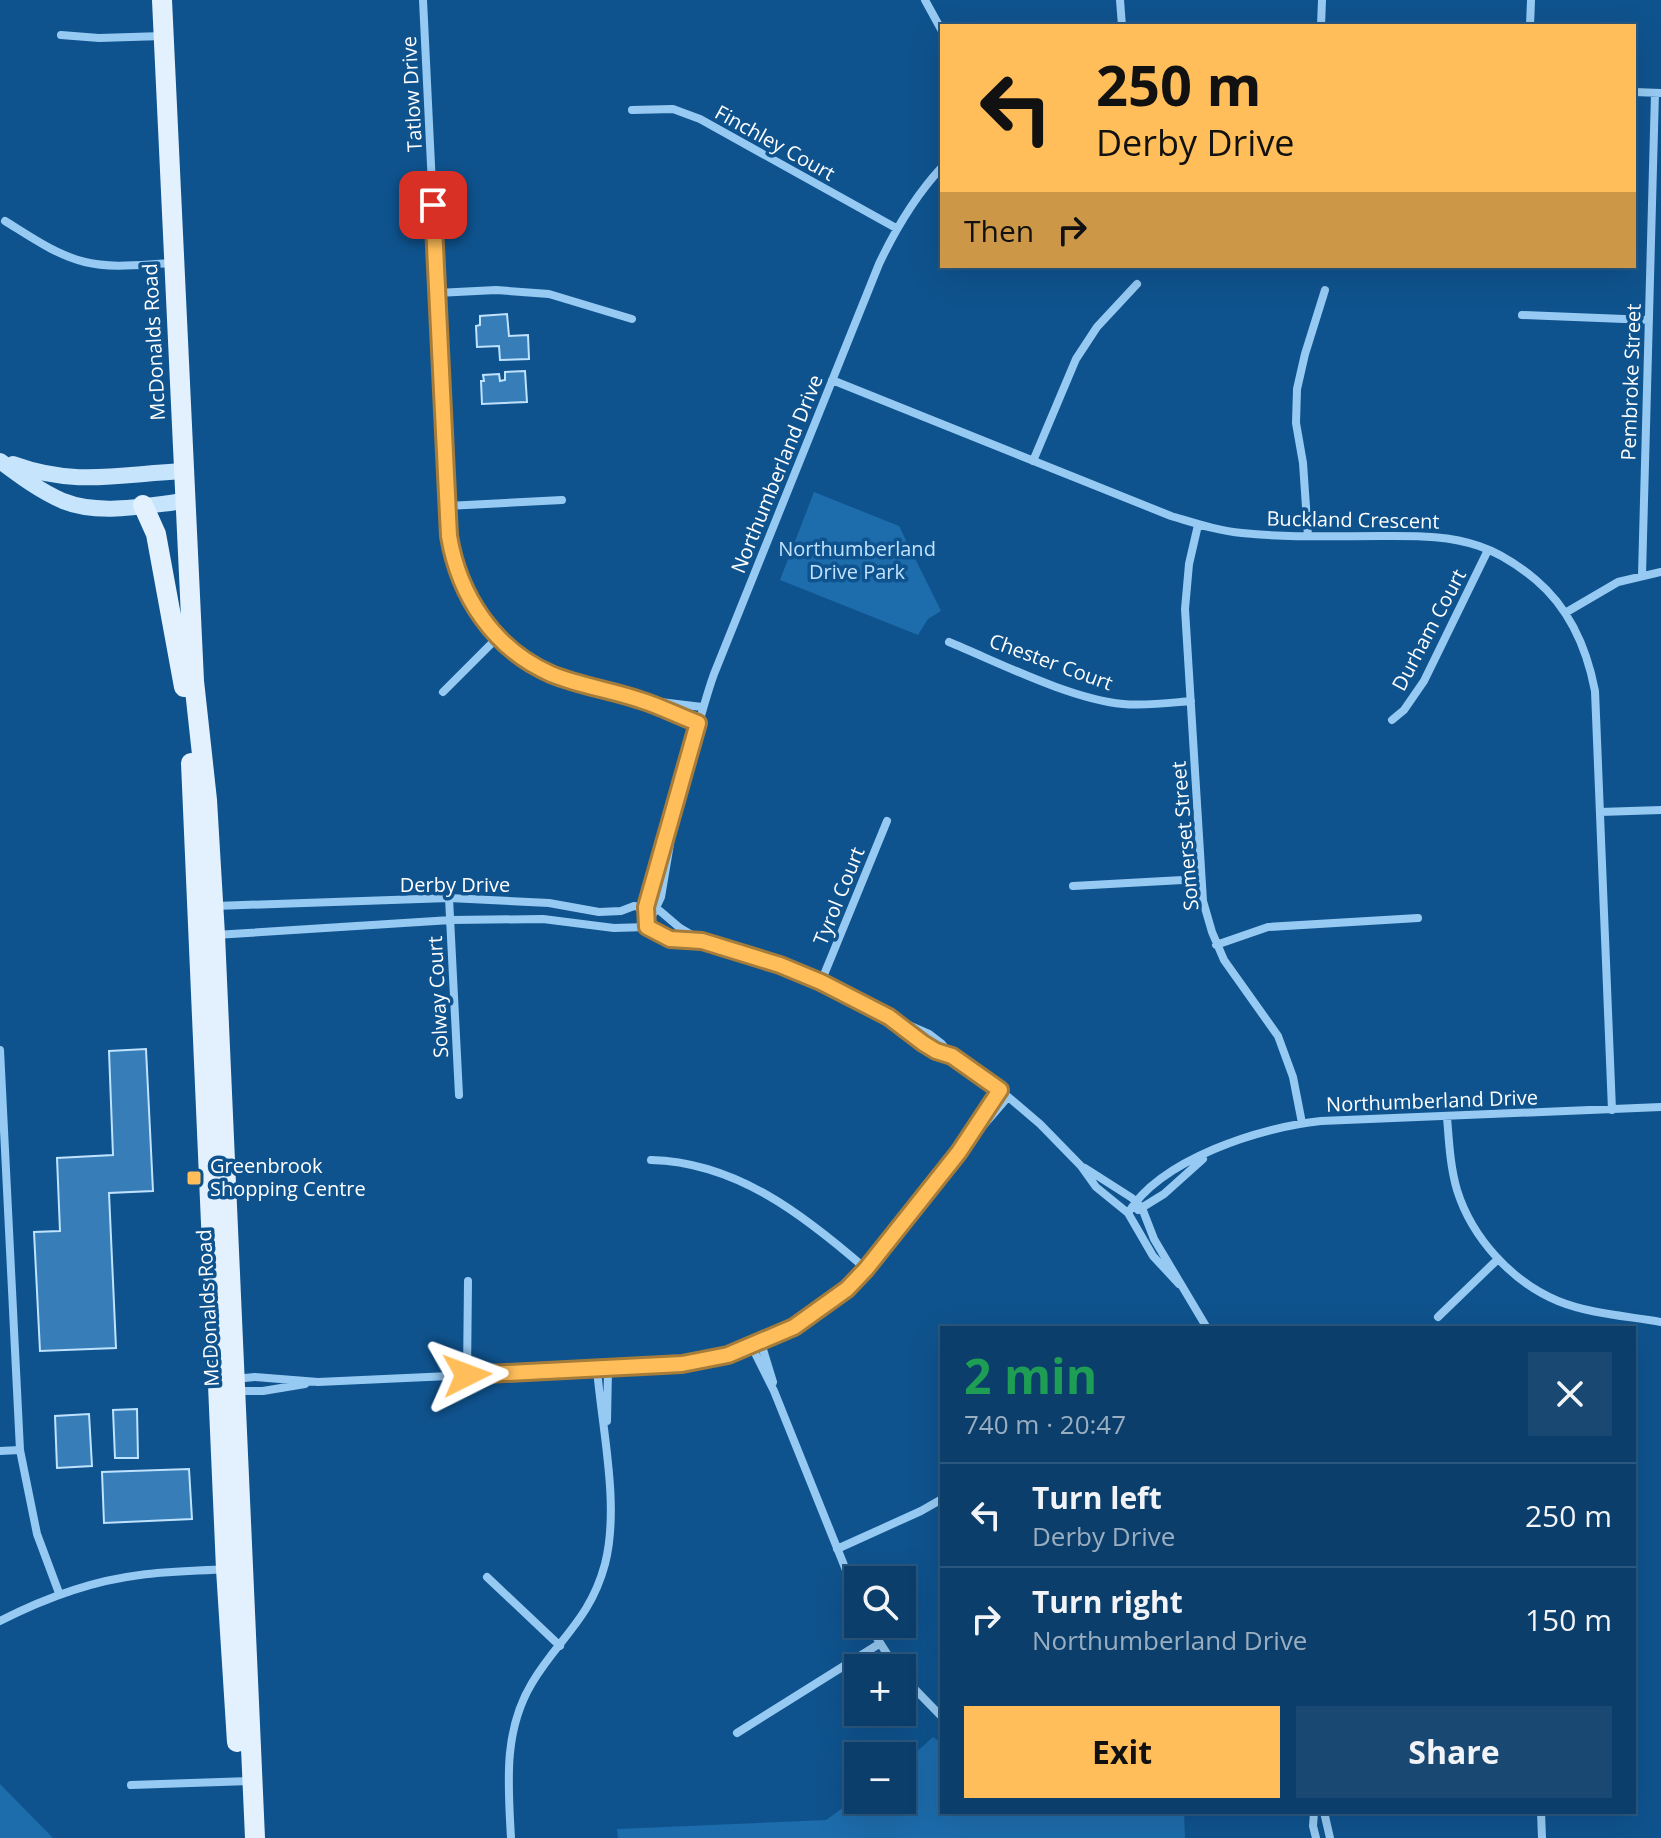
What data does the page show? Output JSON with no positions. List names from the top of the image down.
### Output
{
  "streets": {
    "main road": ["McDonalds Road"],
    "street": [
      "Tatlow Drive",
      "Finchley Court",
      "Pembroke Street",
      "Northumberland Drive",
      "Buckland Crescent",
      "Durham Court",
      "Chester Court",
      "Somerset Street",
      "Derby Drive",
      "Tyrol Court",
      "Solway Court"
    ]
  },
  "crossings": [
    ["Tatlow Drive", "Northumberland Drive"],
    ["Finchley Court", "Northumberland Drive"],
    ["McDonalds Road", "Derby Drive"],
    ["Northumberland Drive", "Buckland Crescent"],
    ["Northumberland Drive", "Somerset Street"],
    ["Northumberland Drive", "Derby Drive"],
    ["Buckland Crescent", "Durham Court"],
    ["Buckland Crescent", "Somerset Street"],
    ["Chester Court", "Somerset Street"],
    ["Derby Drive", "Tyrol Court"],
    ["Derby Drive", "Solway Court"]
  ],
  "parks": ["Northumberland Drive Park"],
  "places": {
    "transit": ["Greenbrook Shopping Centre"]
  },
  "page": {
    "turn": ["250 m", "Derby Drive"],
    "then": "Then",
    "heading": ["2 min", "740 m · 20:47"],
    "list": [
      {
        "name": "Turn left",
        "note": "Derby Drive",
        "value": "250 m"
      },
      {
        "name": "Turn right",
        "note": "Northumberland Drive",
        "value": "150 m"
      }
    ],
    "map_buttons": ["+", "−"],
    "buttons": ["Exit", "Share"]
  }
}
